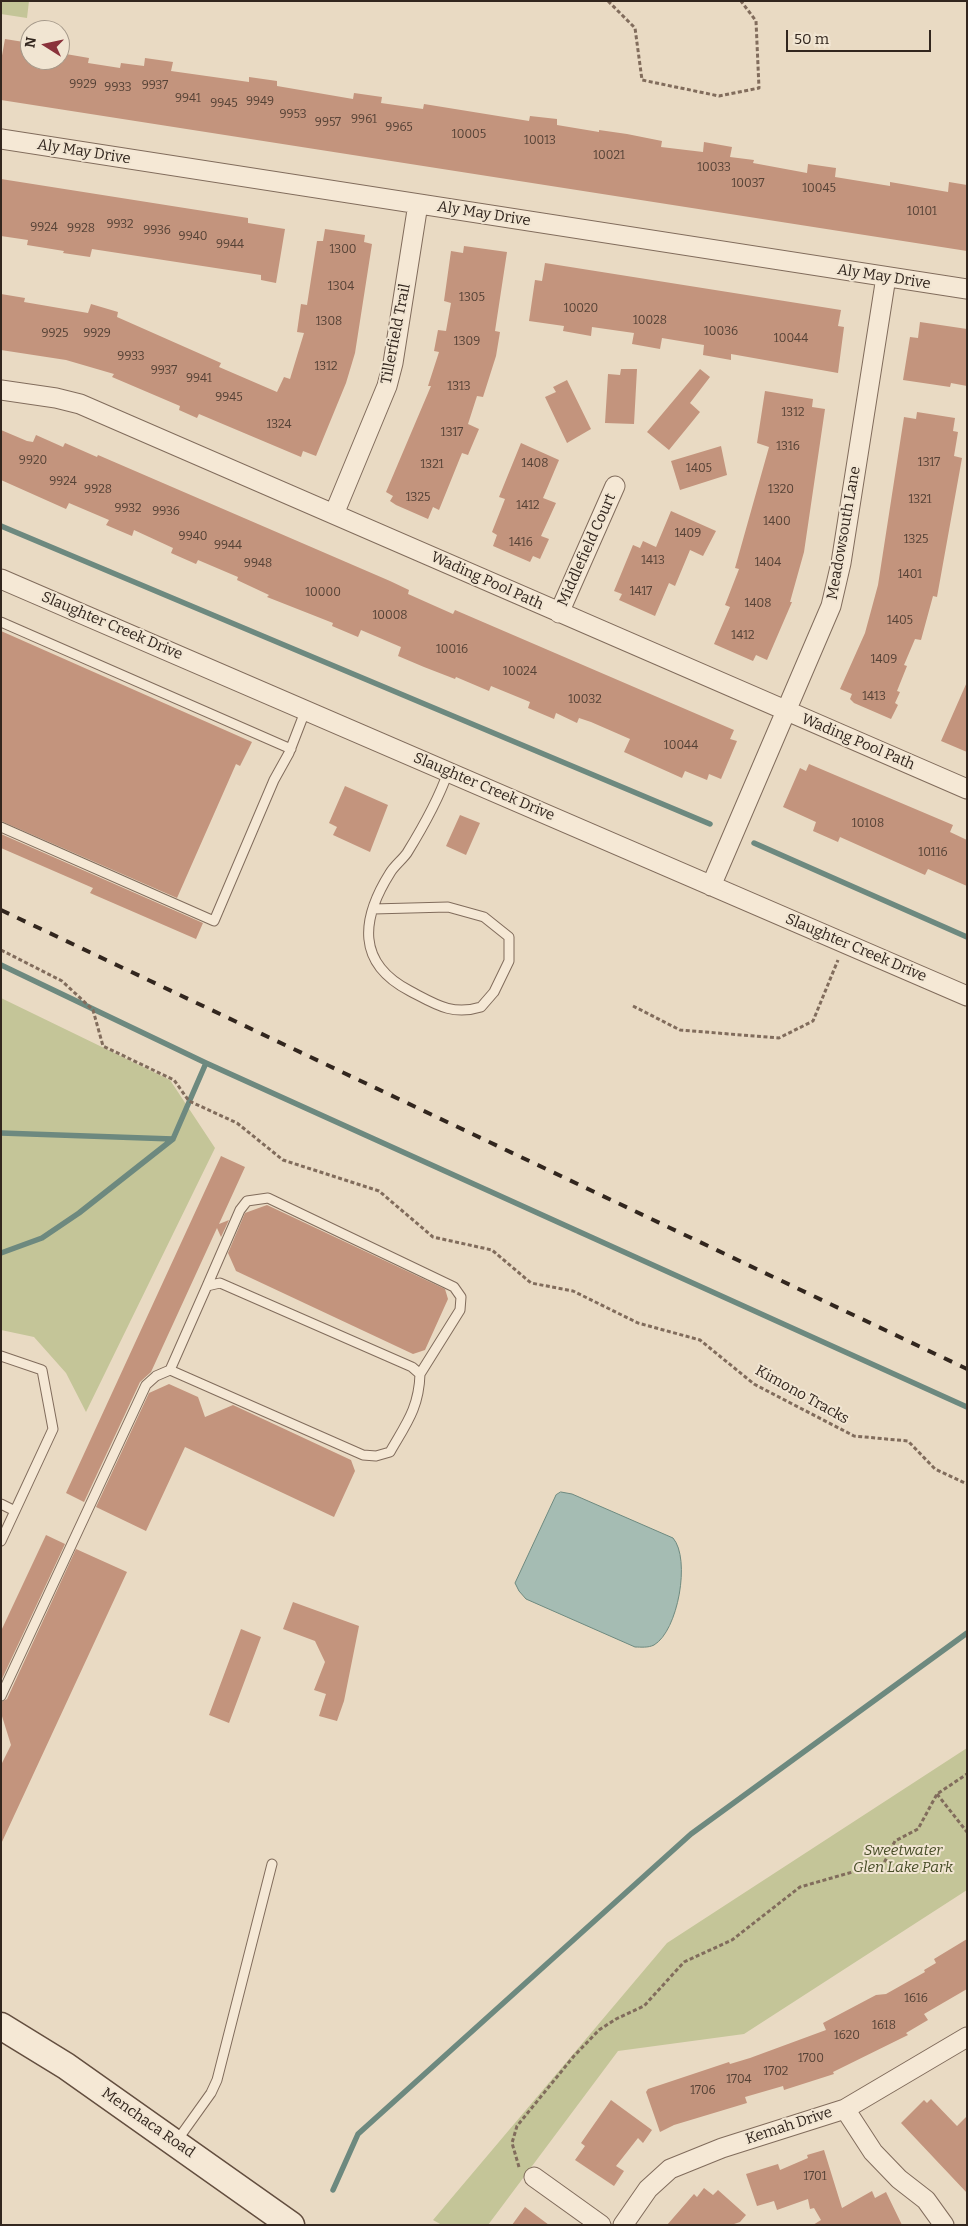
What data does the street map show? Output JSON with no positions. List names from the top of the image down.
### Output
{
  "streets": {
    "main road": ["Menchaca Road"],
    "street": [
      "Aly May Drive",
      "Tillerfield Trail",
      "Meadowsouth Lane",
      "Middlefield Court",
      "Wading Pool Path",
      "Slaughter Creek Drive",
      "Kemah Drive"
    ],
    "path": ["Kimono Tracks"]
  },
  "crossings": [
    ["Aly May Drive", "Tillerfield Trail"],
    ["Aly May Drive", "Meadowsouth Lane"],
    ["Tillerfield Trail", "Wading Pool Path"],
    ["Meadowsouth Lane", "Wading Pool Path"],
    ["Meadowsouth Lane", "Slaughter Creek Drive"],
    ["Middlefield Court", "Wading Pool Path"]
  ],
  "parks": ["Sweetwater Glen Lake Park"],
  "house_numbers": [
    "9929",
    "9937",
    "9933",
    "9941",
    "9949",
    "9945",
    "9953",
    "9961",
    "9957",
    "9965",
    "10005",
    "10013",
    "10021",
    "10033",
    "10037",
    "10045",
    "10101",
    "9932",
    "9924",
    "9928",
    "9936",
    "9940",
    "9944",
    "1300",
    "1304",
    "1305",
    "10020",
    "10028",
    "1308",
    "10036",
    "9925",
    "9929",
    "10044",
    "1309",
    "9933",
    "1312",
    "9937",
    "9941",
    "1313",
    "9945",
    "1312",
    "1324",
    "1317",
    "1316",
    "9920",
    "1317",
    "1408",
    "1321",
    "1405",
    "9924",
    "9928",
    "1320",
    "1325",
    "1321",
    "1412",
    "9932",
    "9936",
    "1400",
    "1409",
    "9940",
    "1325",
    "1416",
    "9944",
    "1413",
    "1404",
    "9948",
    "1401",
    "1417",
    "10000",
    "1408",
    "10008",
    "1405",
    "1412",
    "10016",
    "1409",
    "10024",
    "1413",
    "10032",
    "10044",
    "10108",
    "10116",
    "1616",
    "1618",
    "1620",
    "1700",
    "1702",
    "1704",
    "1706",
    "1701"
  ],
  "scale_bar": "50 m",
  "north": "left"
}
